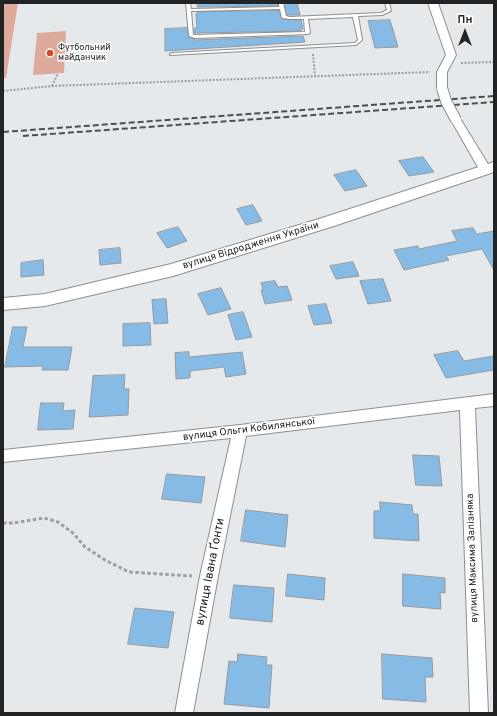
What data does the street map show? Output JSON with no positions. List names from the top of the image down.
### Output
{
  "streets": {
    "street": [
      "вулиця Відродження України",
      "вулиця Ольги Кобилянської",
      "вулиця Максима Залізняка",
      "вулиця Івана Ґонти"
    ]
  },
  "crossings": [
    ["вулиця Ольги Кобилянської", "вулиця Максима Залізняка"],
    ["вулиця Ольги Кобилянської", "вулиця Івана Ґонти"]
  ],
  "places": ["Футбольний майданчик"],
  "north": "top"
}
